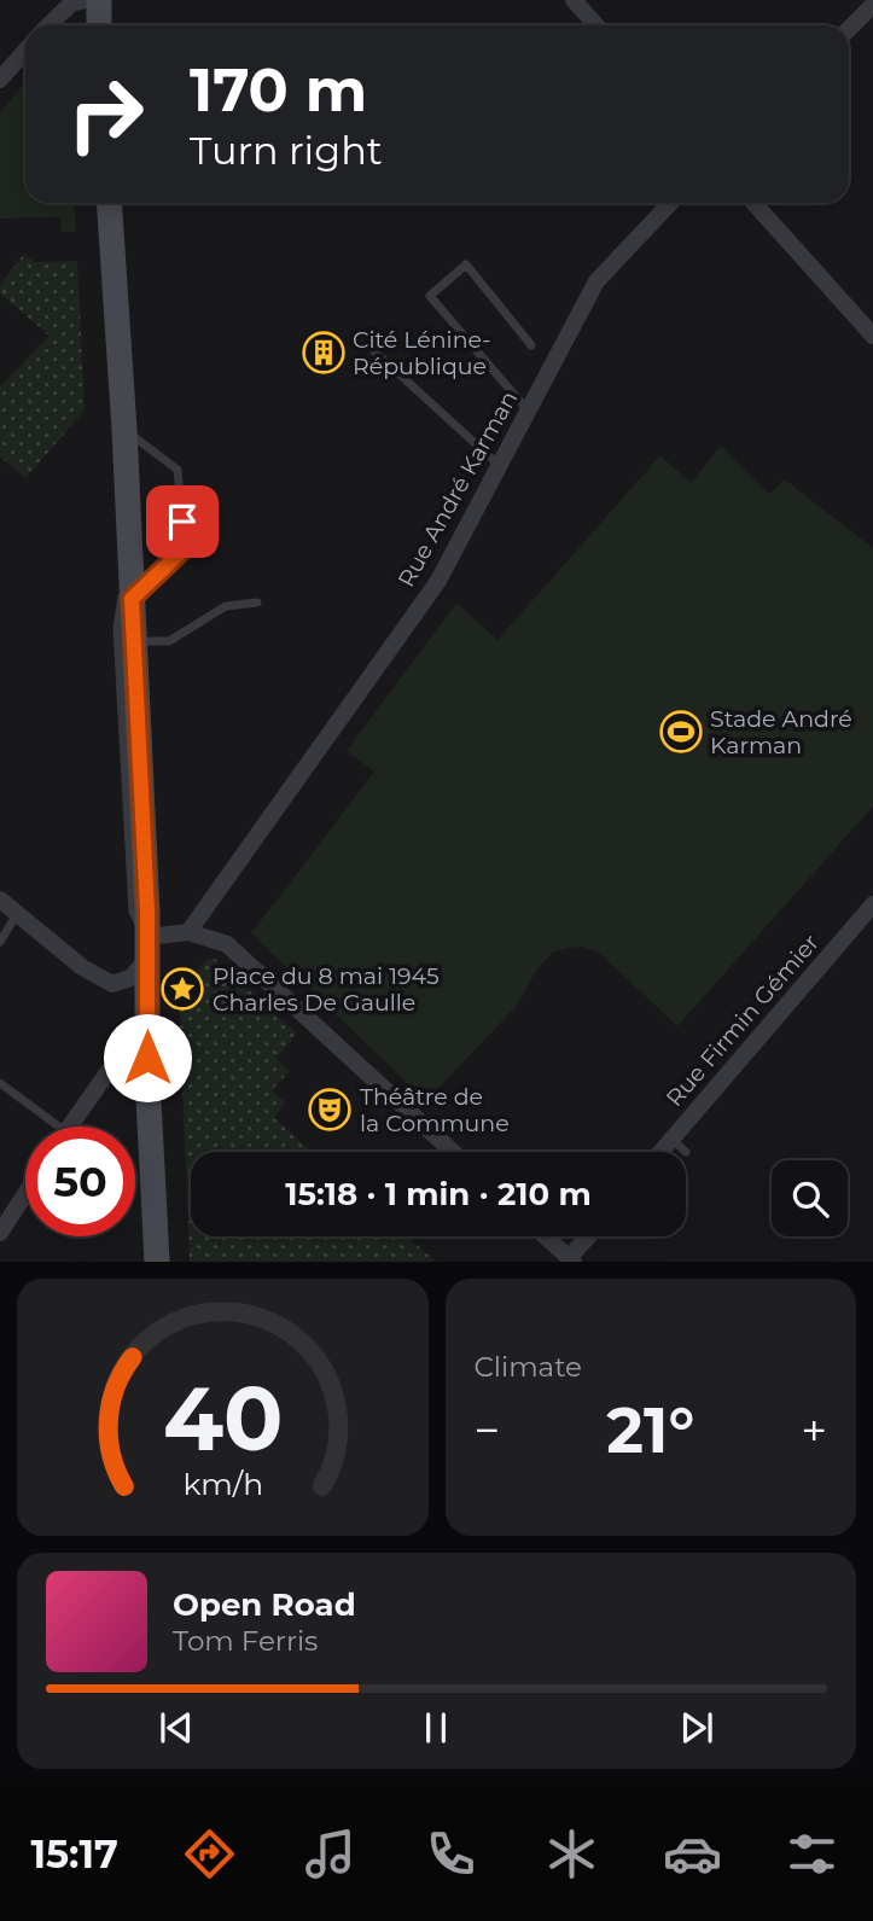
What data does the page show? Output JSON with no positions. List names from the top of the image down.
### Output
{
  "streets": {
    "street": ["Rue André Karman", "Rue Firmin Gémier"]
  },
  "places": {
    "building": ["Cité Lénine- République"],
    "sports": ["Stade André Karman"],
    "place": ["Place du 8 mai 1945 Charles De Gaulle"],
    "theatre": ["Théâtre de la Commune"]
  },
  "page": {
    "turn": ["170 m", "Turn right"],
    "limit": "50",
    "trip": "15:18 · 1 min · 210 m",
    "tile": "Climate",
    "heat": ["−", "21°", "+"],
    "song": ["Open Road", "Tom Ferris"],
    "tabs": "15:17",
    "gauge": ["40", "km/h"]
  }
}
